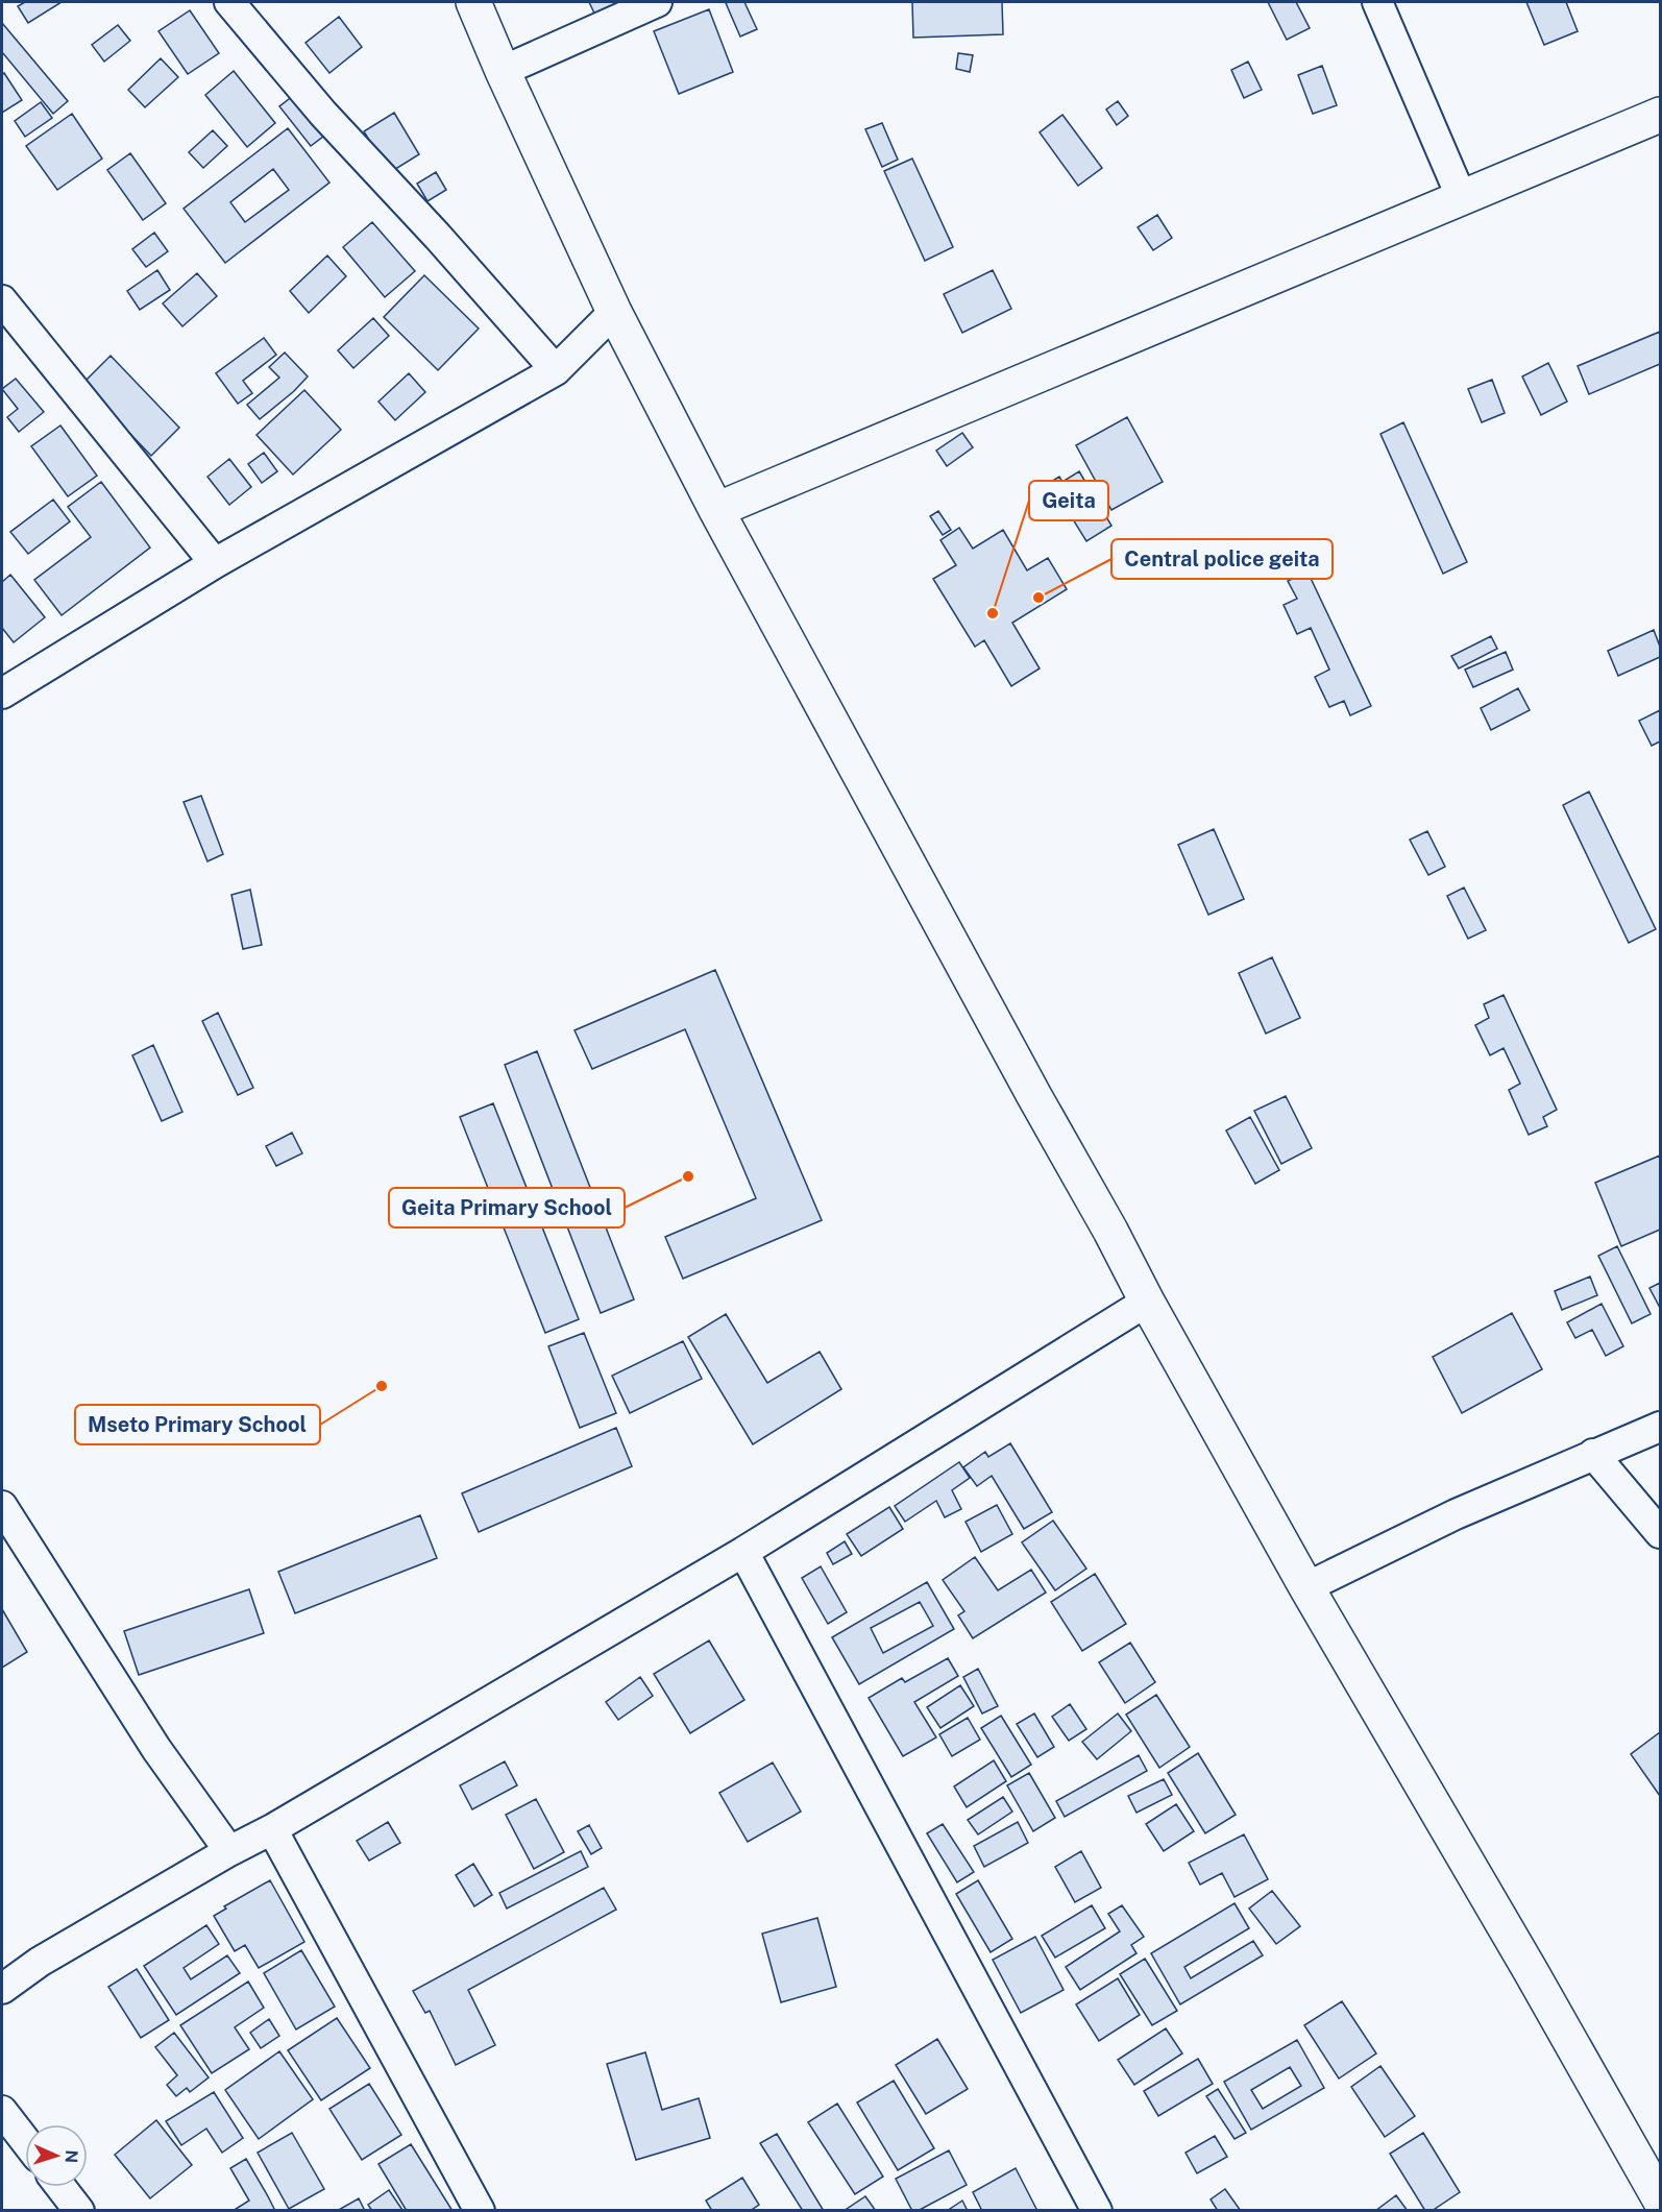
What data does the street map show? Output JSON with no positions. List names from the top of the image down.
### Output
{
  "places": [
    "Central police geita",
    "Geita",
    "Geita Primary School",
    "Mseto Primary School"
  ],
  "north": "right"
}
